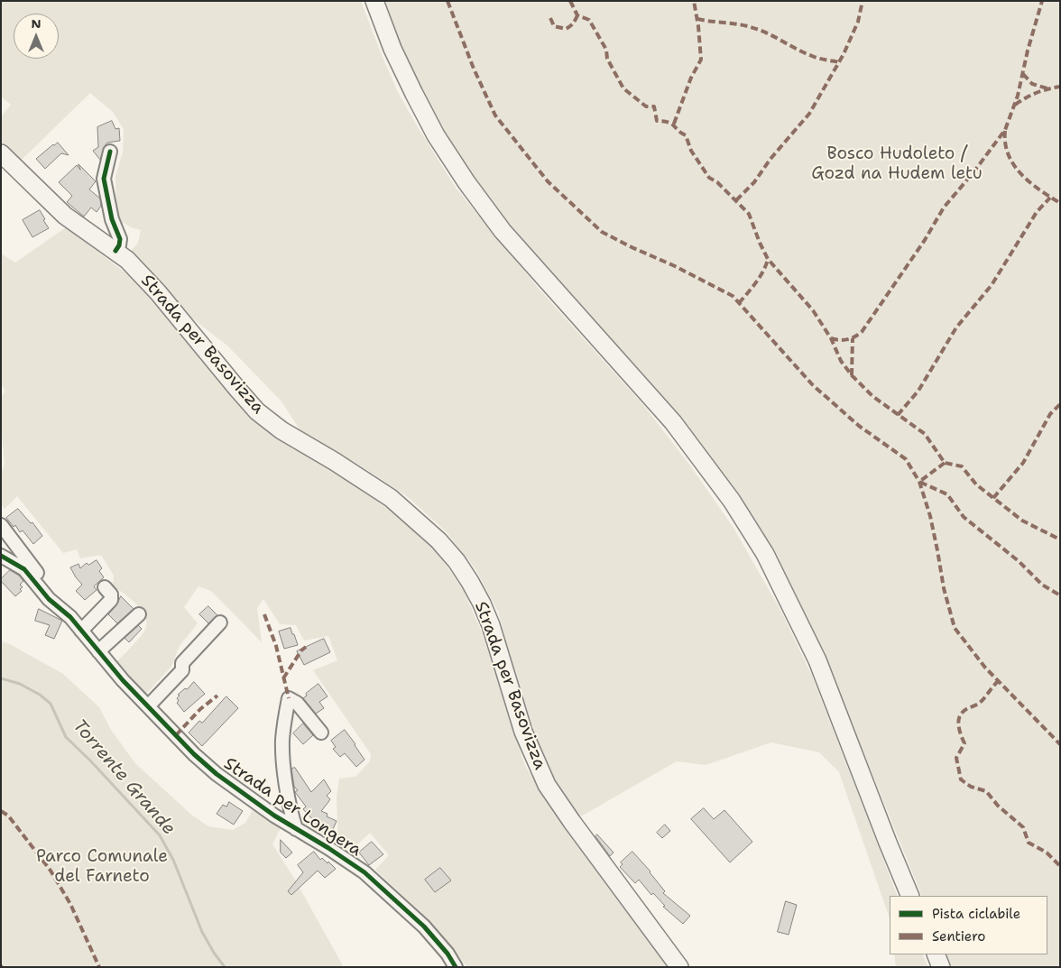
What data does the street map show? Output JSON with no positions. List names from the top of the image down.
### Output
{
  "streets": {
    "main road": ["Strada per Basovizza"],
    "street": ["Strada per Longera"]
  },
  "water": ["Torrente Grande"],
  "parks": ["Bosco Hudoleto / Gozd na Hudem letu", "Parco Comunale del Farneto"],
  "legend": ["Pista ciclabile", "Sentiero"],
  "north": "top"
}
